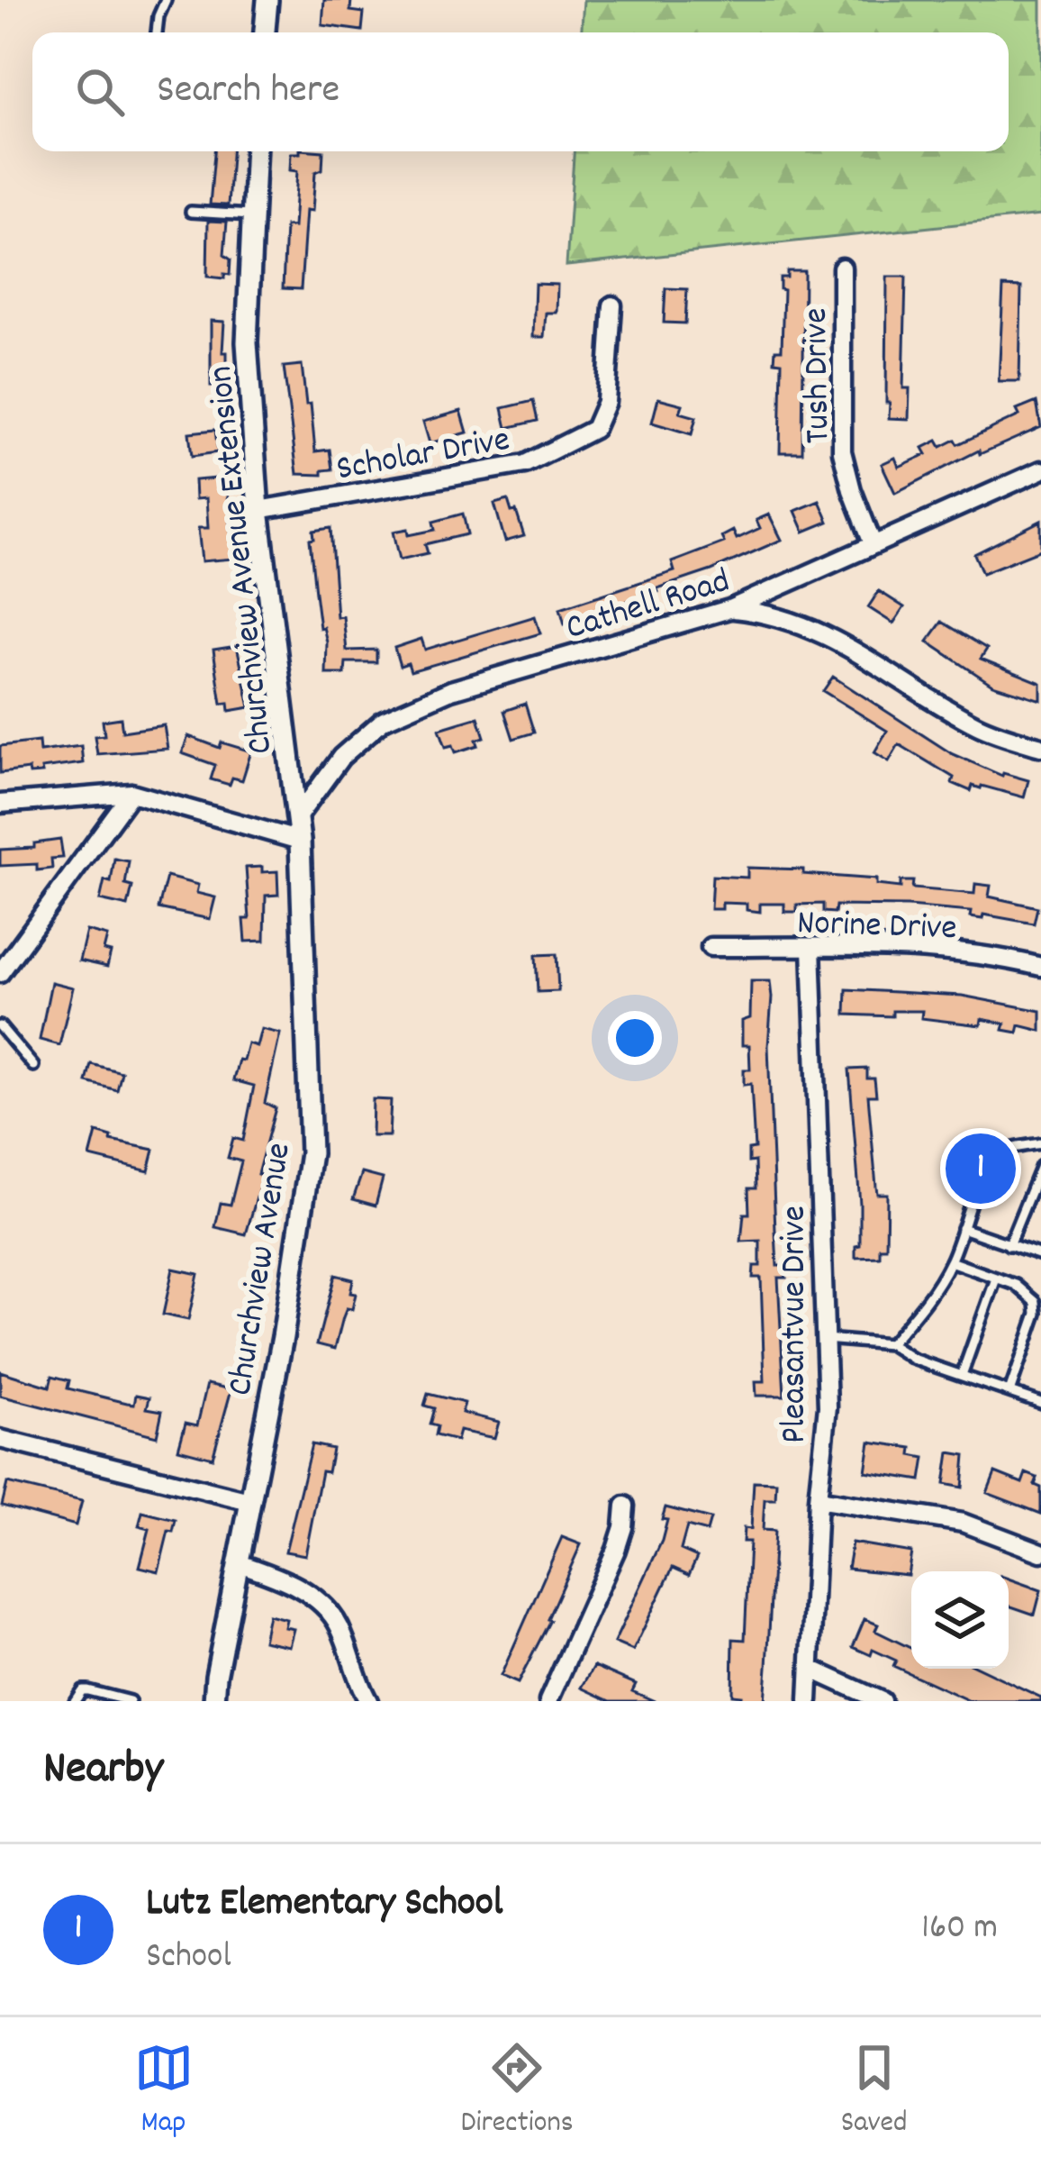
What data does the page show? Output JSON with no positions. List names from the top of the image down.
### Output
{
  "streets": {
    "street": [
      "Tush Drive",
      "Scholar Drive",
      "Churchview Avenue Extension",
      "Cathell Road",
      "Norine Drive",
      "Churchview Avenue",
      "Pleasantvue Drive"
    ]
  },
  "crossings": [
    ["Tush Drive", "Cathell Road"],
    ["Scholar Drive", "Churchview Avenue Extension"],
    ["Churchview Avenue Extension", "Cathell Road"],
    ["Churchview Avenue Extension", "Churchview Avenue"],
    ["Norine Drive", "Pleasantvue Drive"]
  ],
  "page": {
    "search": "Search here",
    "pins": "1",
    "heading": "Nearby",
    "list": [
      {
        "mark": "1",
        "name": "Lutz Elementary School",
        "note": "School",
        "value": "160 m"
      }
    ],
    "nav": ["Map", "Directions", "Saved"]
  }
}
